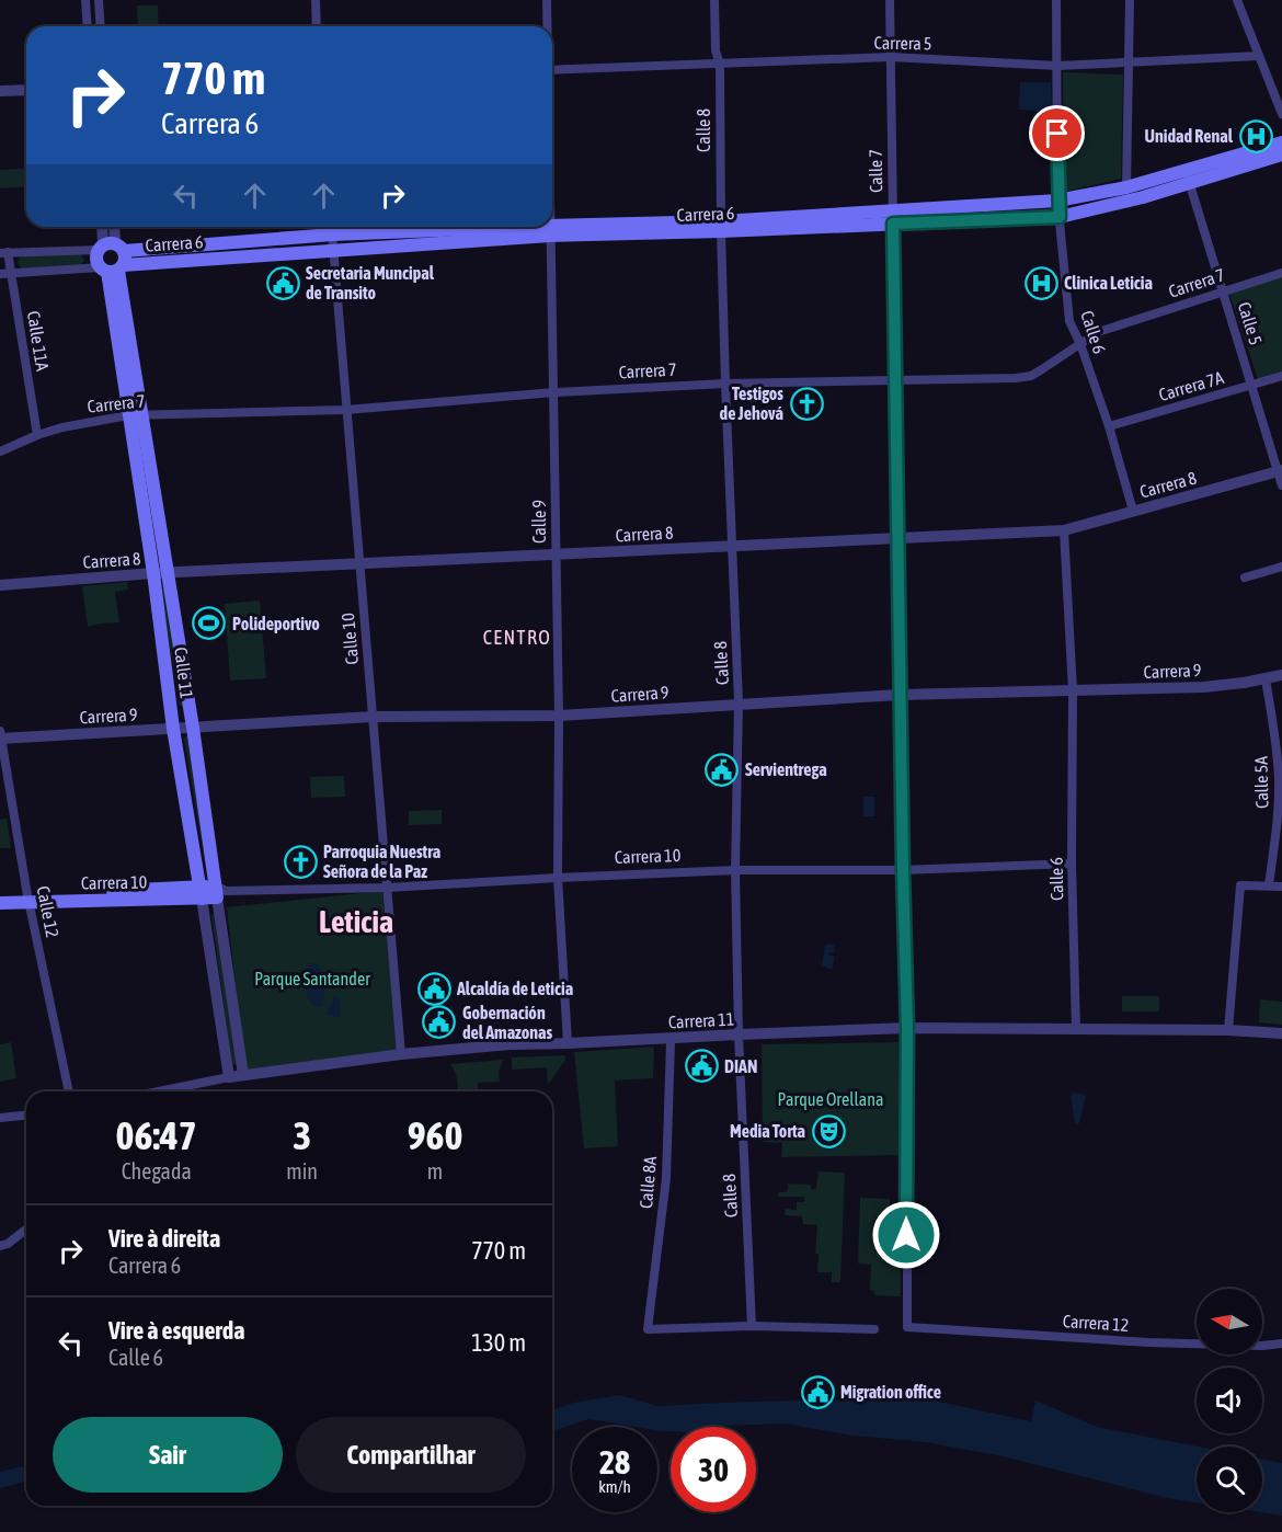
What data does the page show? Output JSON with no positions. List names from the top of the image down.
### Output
{
  "streets": {
    "main road": ["Carrera 6", "Calle 11", "Carrera 10"],
    "street": [
      "Carrera 5",
      "Calle 8",
      "Calle 7",
      "Carrera 7",
      "Calle 5",
      "Calle 6",
      "Calle 11A",
      "Carrera 7A",
      "Carrera 8",
      "Calle 9",
      "Calle 10",
      "Carrera 9",
      "Calle 5A",
      "Calle 12",
      "Carrera 11",
      "Calle 8A",
      "Carrera 12"
    ]
  },
  "crossings": [
    ["Carrera 5", "Calle 8"],
    ["Carrera 5", "Calle 7"],
    ["Carrera 5", "Calle 6"],
    ["Calle 8", "Carrera 6"],
    ["Calle 8", "Carrera 7"],
    ["Calle 8", "Carrera 8"],
    ["Calle 8", "Carrera 9"],
    ["Calle 8", "Carrera 10"],
    ["Calle 8", "Carrera 11"],
    ["Calle 8", "Calle 8A"],
    ["Calle 7", "Carrera 6"],
    ["Calle 7", "Carrera 7"],
    ["Calle 7", "Carrera 8"],
    ["Calle 7", "Carrera 9"],
    ["Calle 7", "Carrera 10"],
    ["Calle 7", "Carrera 11"],
    ["Calle 7", "Carrera 12"],
    ["Carrera 6", "Calle 5"],
    ["Carrera 6", "Calle 6"],
    ["Carrera 6", "Calle 11A"],
    ["Carrera 6", "Calle 9"],
    ["Carrera 6", "Calle 10"],
    ["Carrera 6", "Calle 11"],
    ["Carrera 7", "Calle 5"],
    ["Carrera 7", "Calle 6"],
    ["Carrera 7", "Calle 11A"],
    ["Carrera 7", "Calle 9"],
    ["Carrera 7", "Calle 10"],
    ["Carrera 7", "Calle 11"],
    ["Calle 5", "Carrera 7A"],
    ["Calle 5", "Carrera 8"],
    ["Calle 6", "Carrera 7A"],
    ["Calle 6", "Carrera 8"],
    ["Calle 6", "Carrera 9"],
    ["Calle 6", "Carrera 10"],
    ["Calle 6", "Carrera 11"],
    ["Carrera 8", "Calle 9"],
    ["Carrera 8", "Calle 10"],
    ["Carrera 8", "Calle 11"],
    ["Calle 9", "Carrera 9"],
    ["Calle 9", "Carrera 10"],
    ["Calle 9", "Carrera 11"],
    ["Calle 10", "Carrera 9"],
    ["Calle 10", "Carrera 10"],
    ["Calle 10", "Carrera 11"],
    ["Carrera 9", "Calle 11"],
    ["Carrera 9", "Calle 5A"],
    ["Carrera 9", "Calle 12"],
    ["Calle 11", "Carrera 10"],
    ["Calle 11", "Carrera 11"],
    ["Carrera 10", "Calle 12"],
    ["Carrera 11", "Calle 8A"]
  ],
  "districts": ["CENTRO", "Leticia"],
  "parks": ["Parque Santander", "Parque Orellana"],
  "places": {
    "hospital": ["Unidad Renal", "Clinica Leticia"],
    "public building": [
      "Secretaria Muncipal de Transito",
      "Servientrega",
      "Alcaldía de Leticia",
      "Gobernación del Amazonas",
      "DIAN",
      "Migration office"
    ],
    "church": ["Testigos de Jehová", "Parroquia Nuestra Señora de la Paz"],
    "sports": ["Polideportivo"],
    "theatre": ["Media Torta"]
  },
  "north": "left",
  "page": {
    "turn": ["770 m", "Carrera 6"],
    "eta": [
      "06:47",
      "Chegada",
      "3",
      "min",
      "960",
      "m"
    ],
    "list": [
      {
        "name": "Vire à direita",
        "note": "Carrera 6",
        "value": "770 m"
      },
      {
        "name": "Vire à esquerda",
        "note": "Calle 6",
        "value": "130 m"
      }
    ],
    "buttons": ["Sair", "Compartilhar"],
    "speed": "28 km/h",
    "limit": "30"
  }
}
